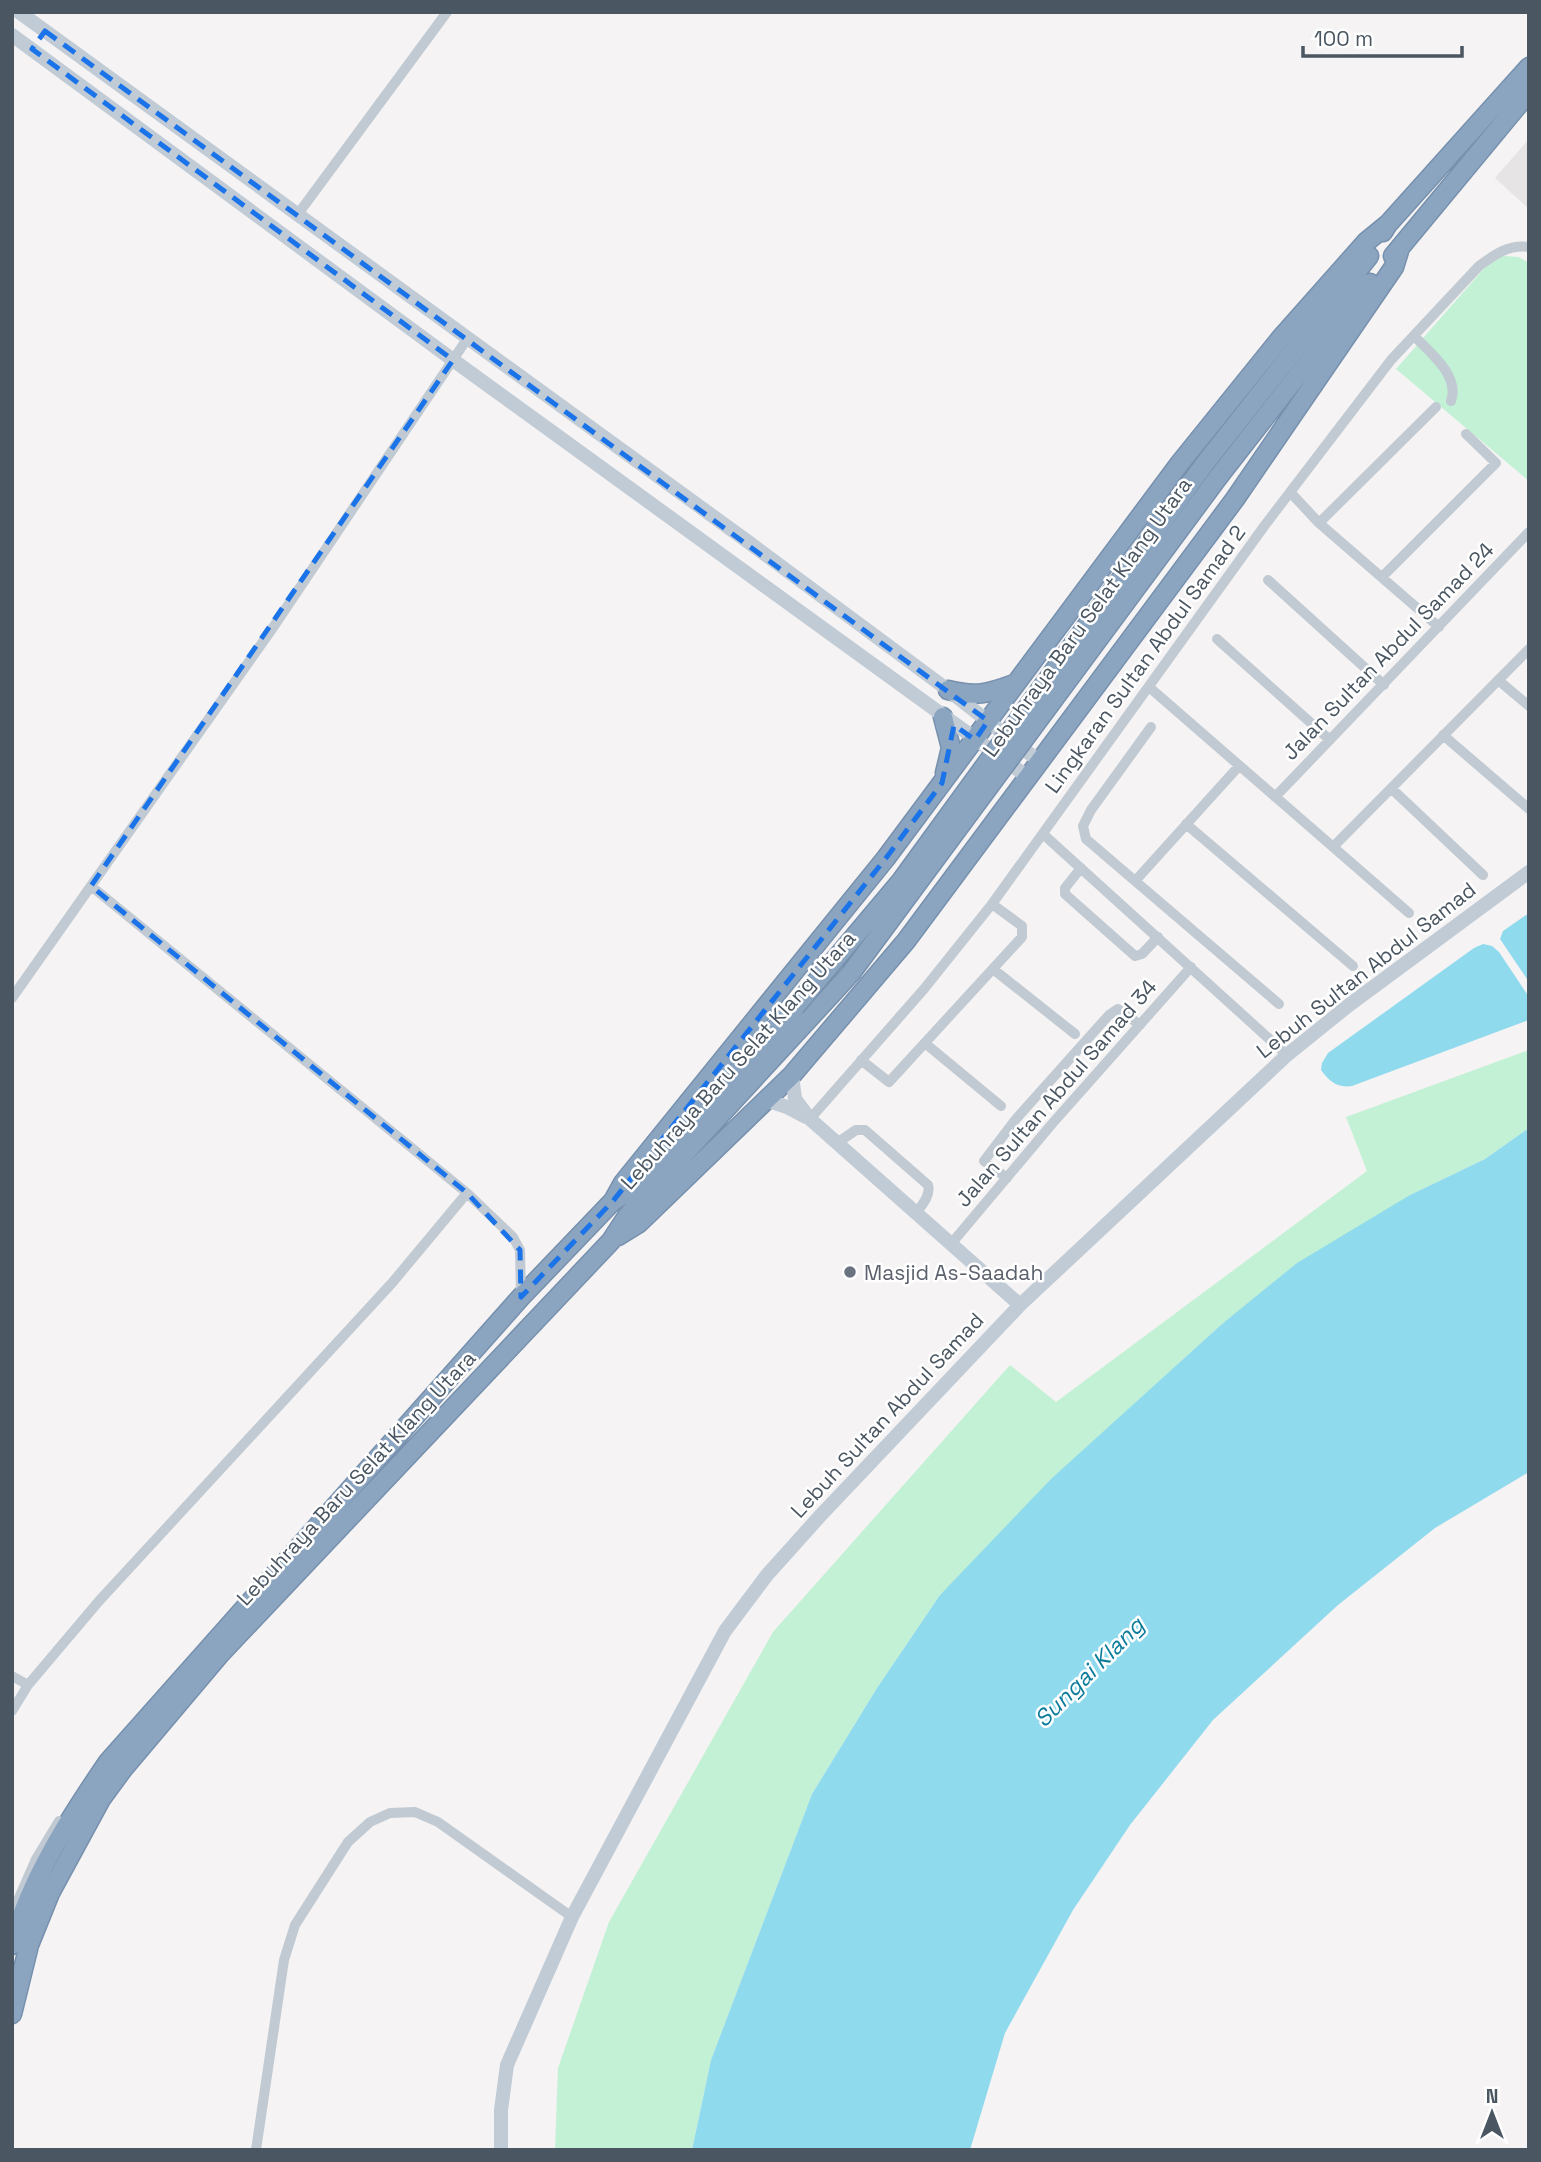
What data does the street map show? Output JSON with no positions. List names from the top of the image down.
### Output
{
  "streets": {
    "highway": ["Lebuhraya Baru Selat Klang Utara"],
    "street": [
      "Jalan Sultan Abdul Samad 24",
      "Lingkaran Sultan Abdul Samad 2",
      "Lebuh Sultan Abdul Samad",
      "Jalan Sultan Abdul Samad 34"
    ]
  },
  "water": ["Sungai Klang"],
  "places": ["Masjid As-Saadah"],
  "scale_bar": "100 m",
  "north": "top"
}
